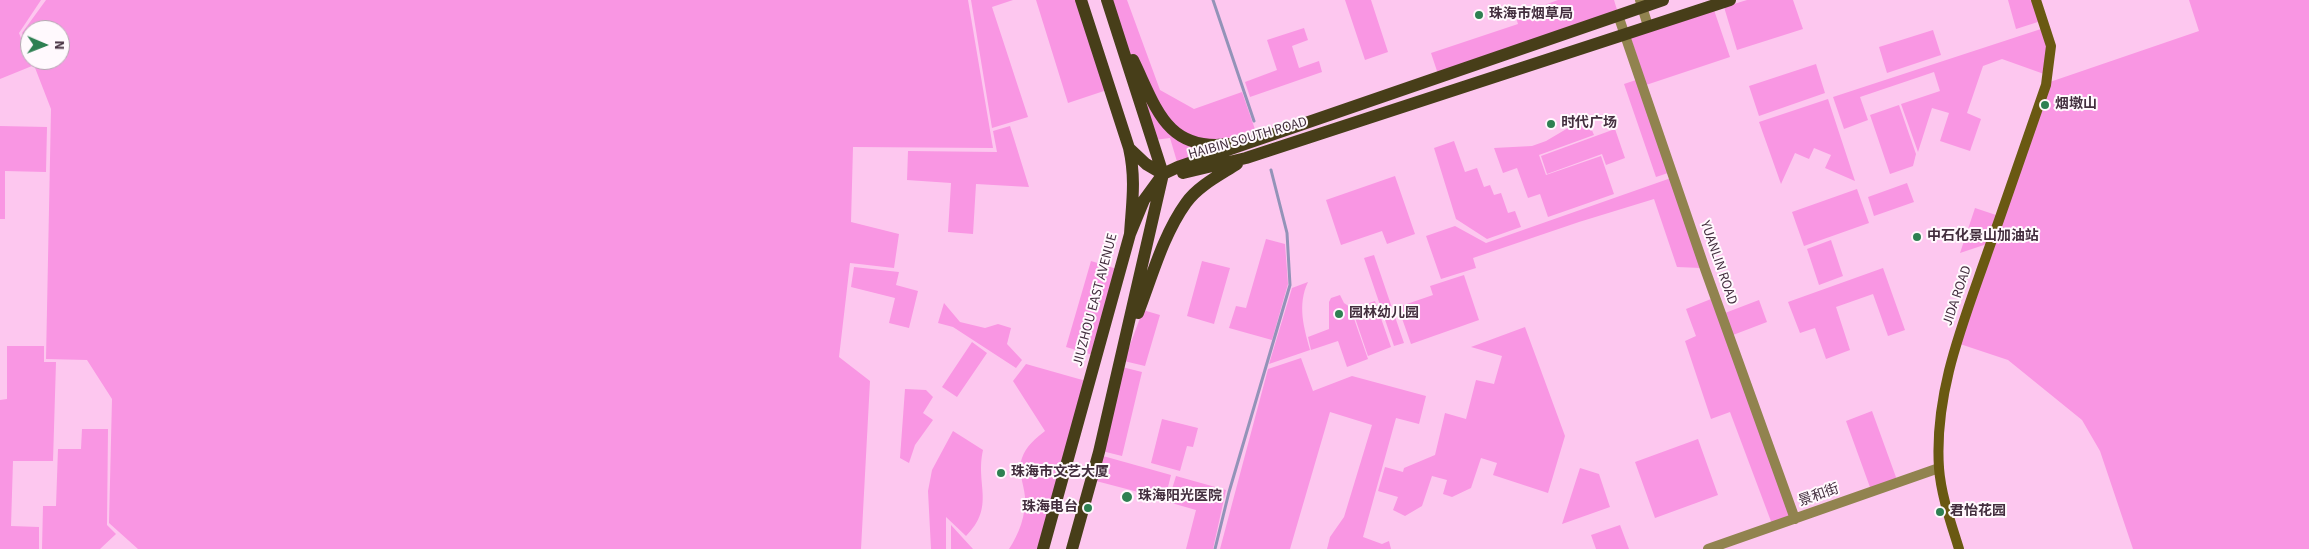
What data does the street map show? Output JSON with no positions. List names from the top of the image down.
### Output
{
  "streets": {
    "main road": ["HAIBIN SOUTH ROAD", "JIDA ROAD", "JIUZHOU EAST AVENUE"],
    "street": ["YUANLIN ROAD", "景和街"]
  },
  "crossings": [
    ["HAIBIN SOUTH ROAD", "YUANLIN ROAD"],
    ["YUANLIN ROAD", "景和街"],
    ["JIDA ROAD", "景和街"]
  ],
  "places": [
    "珠海市烟草局",
    "烟墩山",
    "时代广场",
    "中石化景山加油站",
    "园林幼儿园",
    "珠海市文艺大厦",
    "珠海阳光医院",
    "珠海电台",
    "君怡花园"
  ],
  "north": "right"
}
